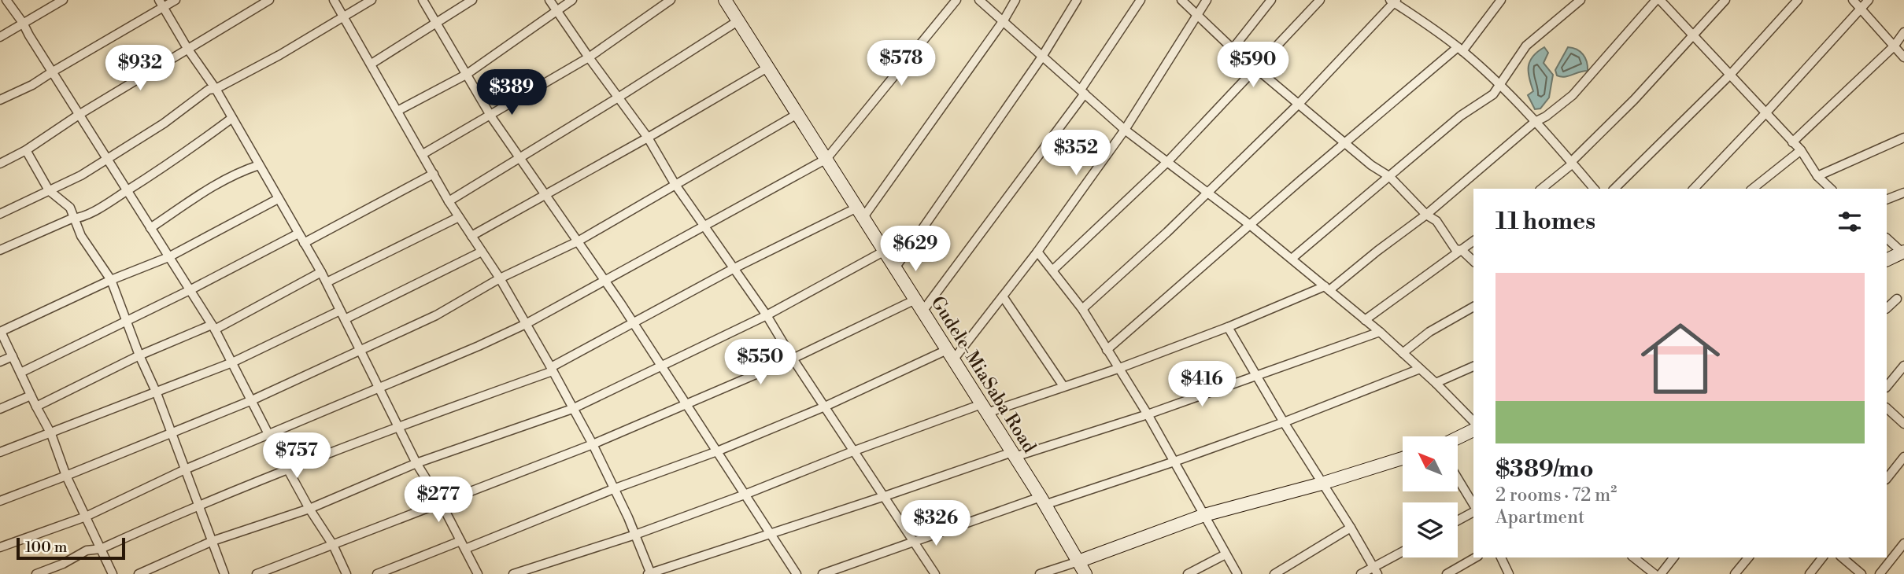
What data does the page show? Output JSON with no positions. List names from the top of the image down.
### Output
{
  "streets": {
    "street": ["Gudele-MiaSaba Road"]
  },
  "scale_bar": "100 m",
  "north": "top left",
  "page": {
    "price": [
      "$578",
      "$590",
      "$932",
      "$389",
      "$352",
      "$629",
      "$550",
      "$416",
      "$757",
      "$277",
      "$326"
    ],
    "heading": "11 homes",
    "list": [
      {
        "name": "$389/mo",
        "note": "2 rooms · 72 m² · Apartment"
      }
    ],
    "scale": "100 m"
  }
}
